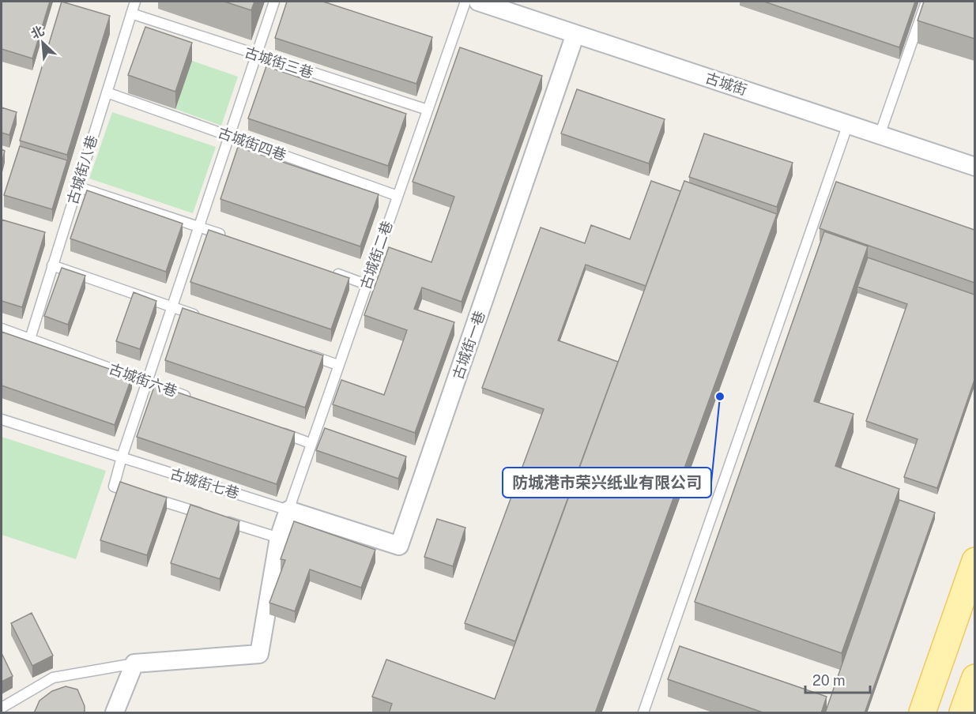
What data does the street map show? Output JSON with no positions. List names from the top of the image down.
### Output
{
  "streets": {
    "street": ["古城街", "古城街一巷"],
    "lane": [
      "古城街三巷",
      "古城街四巷",
      "古城街八巷",
      "古城街二巷",
      "古城街六巷",
      "古城街七巷"
    ]
  },
  "crossings": [
    ["古城街三巷", "古城街八巷"],
    ["古城街三巷", "古城街二巷"],
    ["古城街", "古城街一巷"],
    ["古城街四巷", "古城街八巷"],
    ["古城街四巷", "古城街二巷"],
    ["古城街八巷", "古城街六巷"],
    ["古城街二巷", "古城街一巷"],
    ["古城街二巷", "古城街七巷"],
    ["古城街一巷", "古城街七巷"]
  ],
  "places": ["防城港市荣兴纸业有限公司"],
  "scale_bar": "20 m",
  "north": "top left"
}
